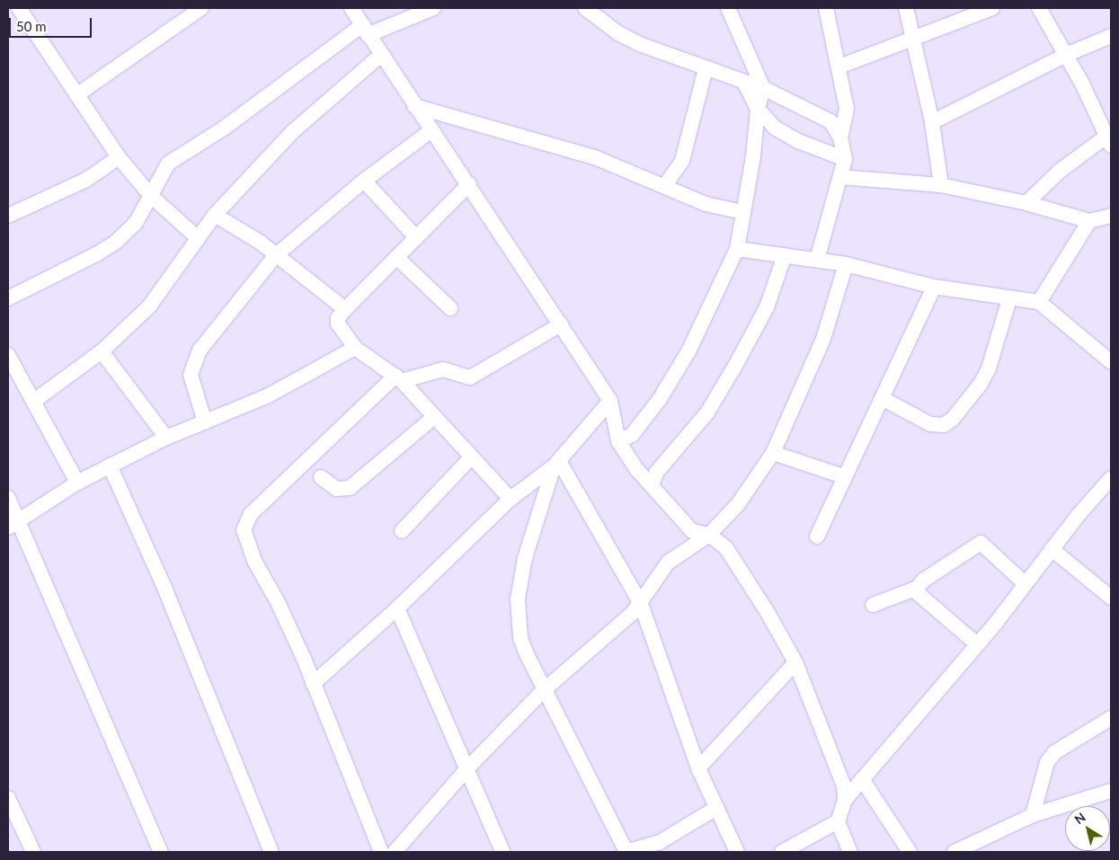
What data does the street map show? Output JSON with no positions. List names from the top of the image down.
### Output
{
  "scale_bar": "50 m",
  "north": "top left"
}
